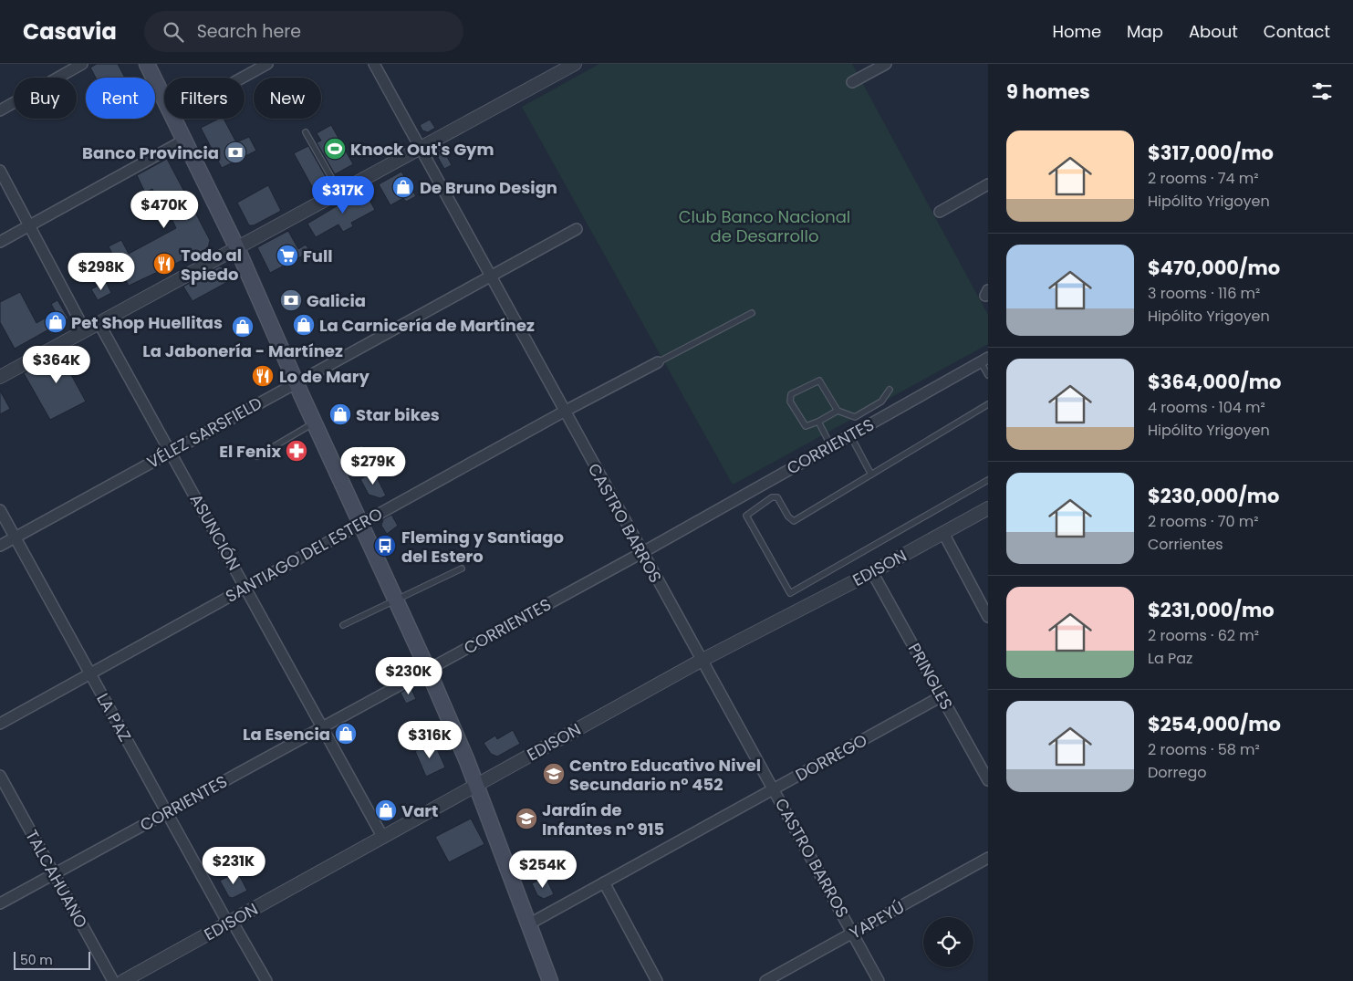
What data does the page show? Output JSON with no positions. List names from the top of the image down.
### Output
{
  "streets": {
    "street": [
      "VÉLEZ SARSFIELD",
      "CORRIENTES",
      "CASTRO BARROS",
      "ASUNCIÓN",
      "SANTIAGO DEL ESTERO",
      "EDISON",
      "PRINGLES",
      "LA PAZ",
      "DORREGO",
      "TALCAHUANO",
      "YAPEYÚ"
    ]
  },
  "crossings": [
    ["VÉLEZ SARSFIELD", "CASTRO BARROS"],
    ["VÉLEZ SARSFIELD", "ASUNCIÓN"],
    ["VÉLEZ SARSFIELD", "LA PAZ"],
    ["CORRIENTES", "CASTRO BARROS"],
    ["CORRIENTES", "ASUNCIÓN"],
    ["CORRIENTES", "LA PAZ"],
    ["CORRIENTES", "TALCAHUANO"],
    ["CASTRO BARROS", "SANTIAGO DEL ESTERO"],
    ["CASTRO BARROS", "EDISON"],
    ["CASTRO BARROS", "DORREGO"],
    ["CASTRO BARROS", "YAPEYÚ"],
    ["ASUNCIÓN", "SANTIAGO DEL ESTERO"],
    ["ASUNCIÓN", "EDISON"],
    ["SANTIAGO DEL ESTERO", "LA PAZ"],
    ["EDISON", "PRINGLES"],
    ["EDISON", "LA PAZ"],
    ["PRINGLES", "DORREGO"]
  ],
  "parks": ["Club Banco Nacional de Desarrollo"],
  "places": {
    "sports": ["Knock Out's Gym"],
    "bank": ["Banco Provincia", "Galicia"],
    "shop": [
      "De Bruno Design",
      "Pet Shop Huellitas",
      "La Carnicería de Martínez",
      "La Jabonería - Martínez",
      "Star bikes",
      "La Esencia",
      "Vart"
    ],
    "supermarket": ["Full"],
    "restaurant": ["Todo al Spiedo", "Lo de Mary"],
    "pharmacy": ["El Fenix"],
    "bus stop": ["Fleming y Santiago del Estero"],
    "school or university": ["Centro Educativo Nivel Secundario nº 452", "Jardín de Infantes nº 915"]
  },
  "scale_bar": "50 m",
  "page": {
    "header": "Casavia",
    "search": "Search here",
    "nav": [
      "Home",
      "Map",
      "About",
      "Contact"
    ],
    "heading": "9 homes",
    "chip": [
      "Buy",
      "Rent",
      "Filters",
      "New"
    ],
    "list": [
      {
        "name": "$317,000/mo",
        "note": "2 rooms · 74 m² · Hipólito Yrigoyen"
      },
      {
        "name": "$470,000/mo",
        "note": "3 rooms · 116 m² · Hipólito Yrigoyen"
      },
      {
        "name": "$364,000/mo",
        "note": "4 rooms · 104 m² · Hipólito Yrigoyen"
      },
      {
        "name": "$230,000/mo",
        "note": "2 rooms · 70 m² · Corrientes"
      },
      {
        "name": "$231,000/mo",
        "note": "2 rooms · 62 m² · La Paz"
      },
      {
        "name": "$254,000/mo",
        "note": "2 rooms · 58 m² · Dorrego"
      }
    ],
    "price": [
      "$317K",
      "$470K",
      "$298K",
      "$364K",
      "$279K",
      "$230K",
      "$316K",
      "$231K",
      "$254K"
    ],
    "scale": "50 m"
  }
}
